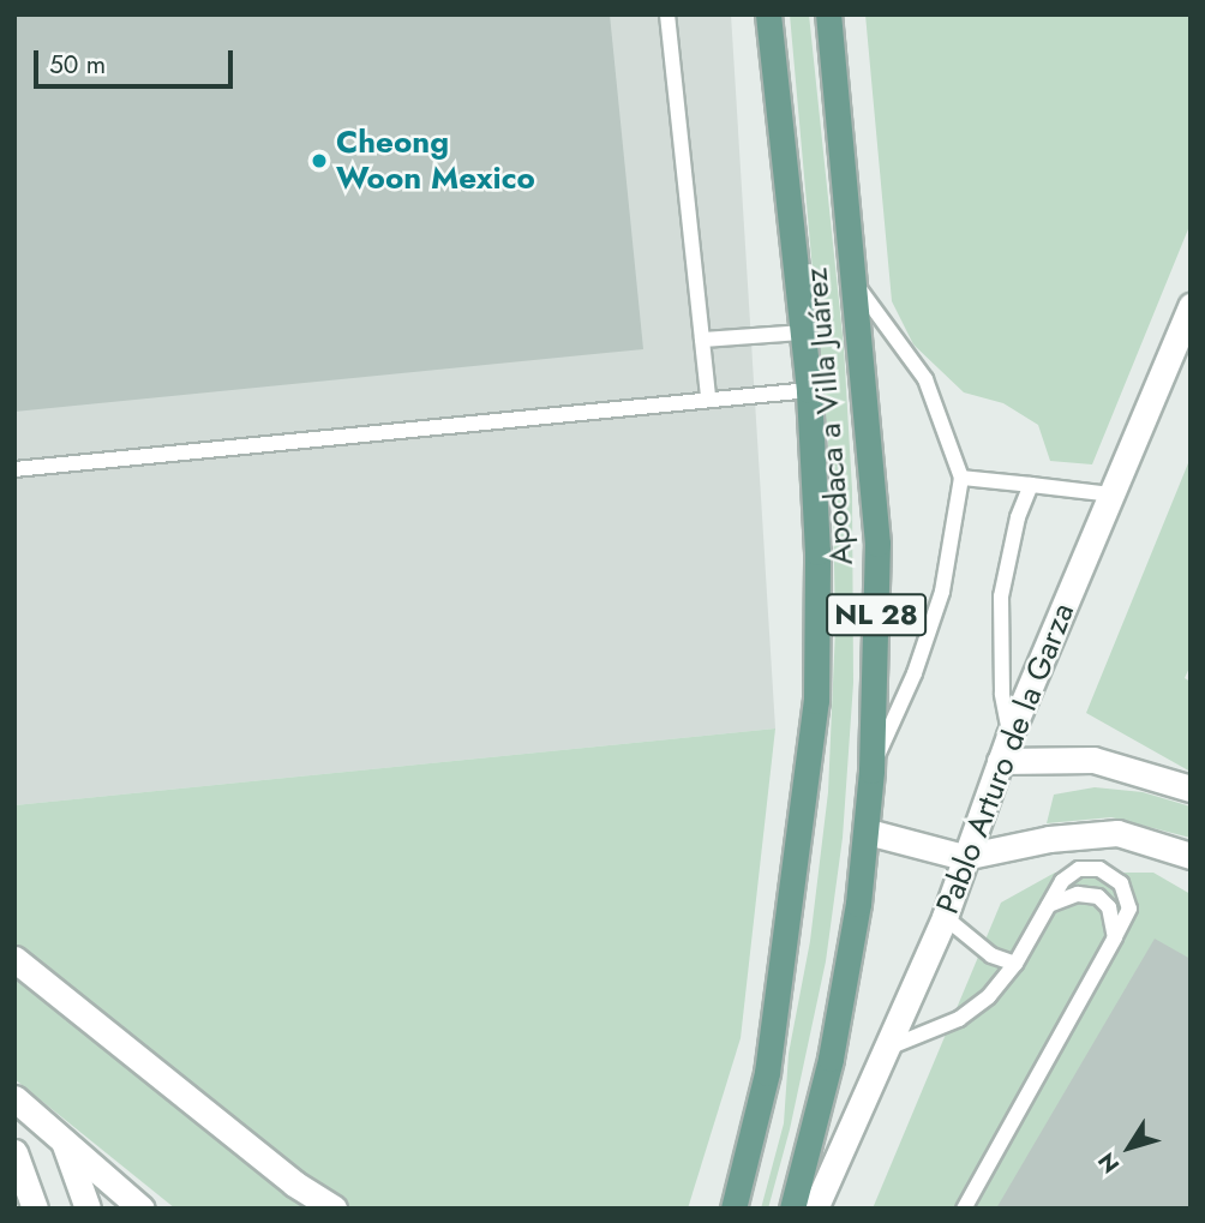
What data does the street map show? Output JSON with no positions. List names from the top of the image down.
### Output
{
  "streets": {
    "main road": ["Apodaca a Villa Juárez", "NL 28"],
    "street": ["Pablo Arturo de la Garza"]
  },
  "places": ["Cheong Woon Mexico"],
  "scale_bar": "50 m",
  "north": "bottom left"
}
